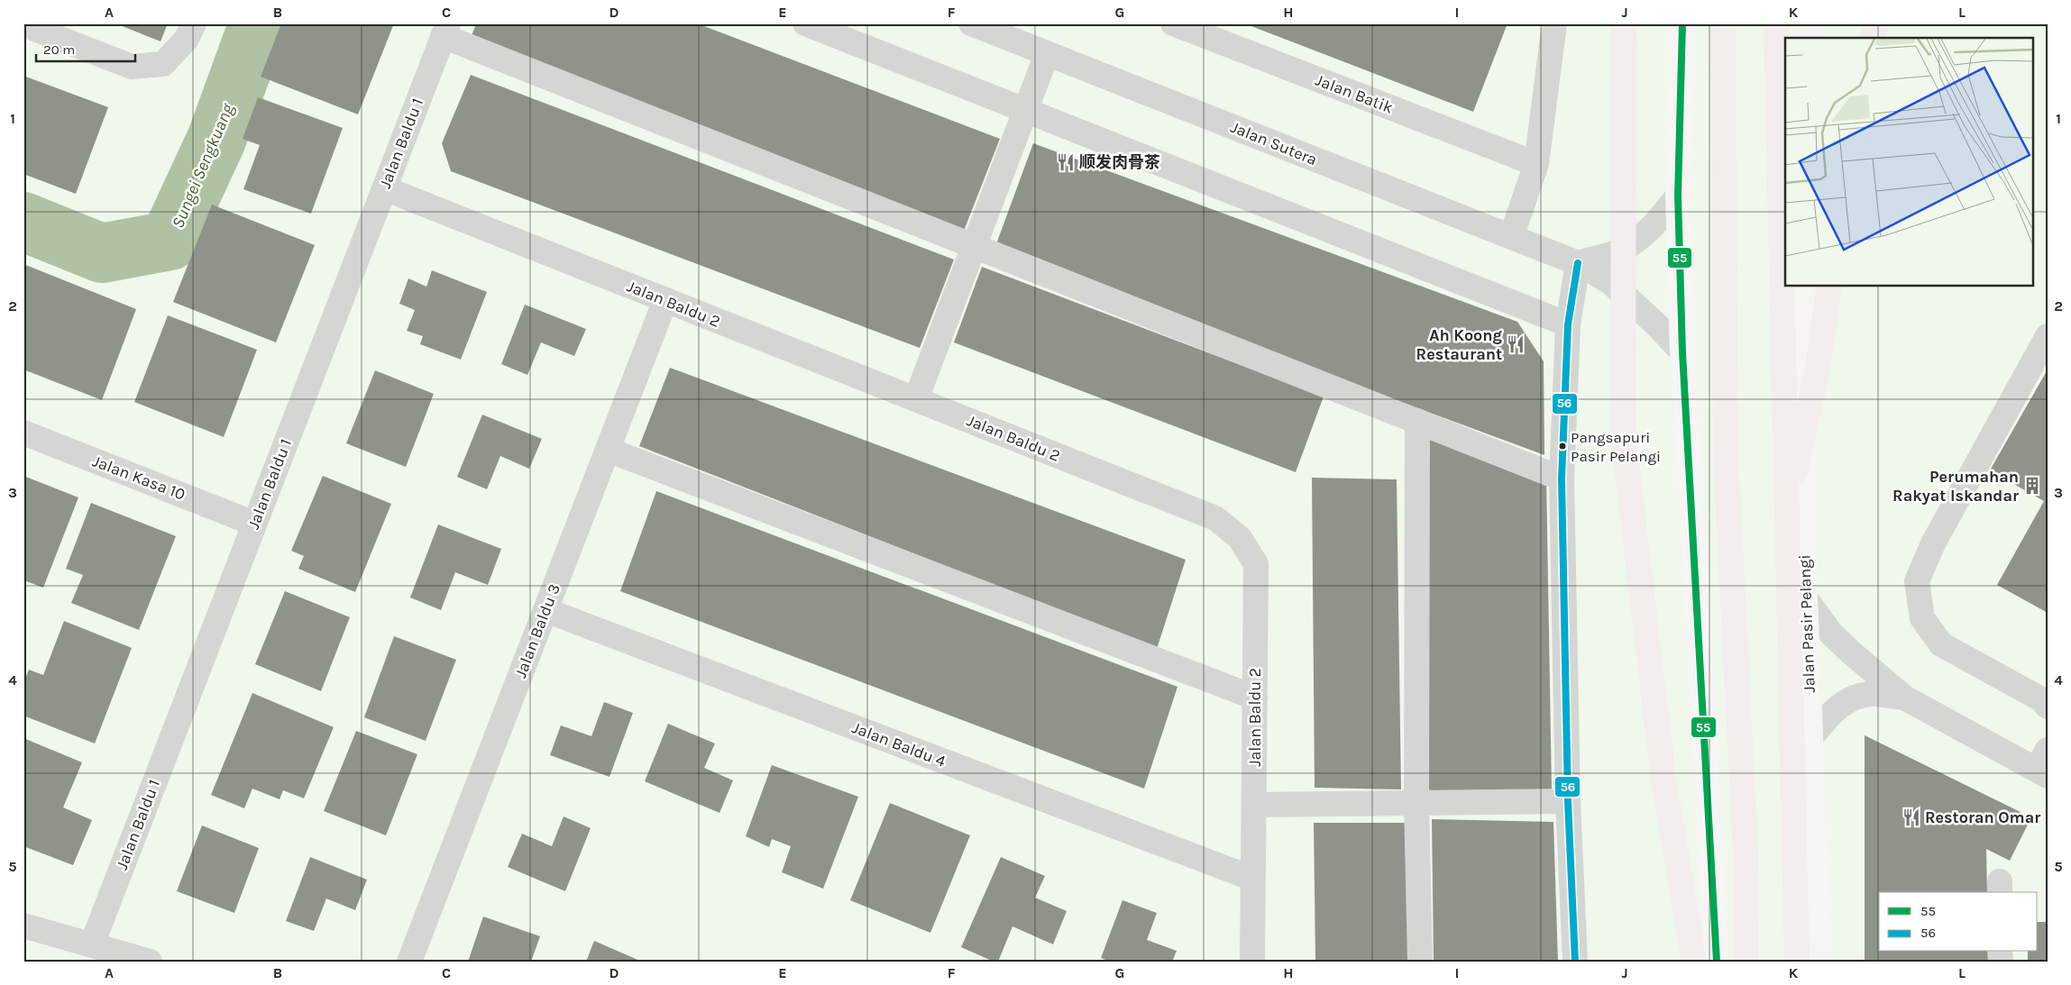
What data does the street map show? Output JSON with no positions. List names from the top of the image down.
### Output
{
  "streets": {
    "main road": ["Jalan Pasir Pelangi"],
    "street": [
      "Jalan Batik",
      "Jalan Baldu 1",
      "Jalan Sutera",
      "Jalan Baldu 2",
      "Jalan Kasa 10",
      "Jalan Baldu 3",
      "Jalan Baldu 4"
    ]
  },
  "crossings": [
    ["Jalan Baldu 1", "Jalan Baldu 2"],
    ["Jalan Baldu 1", "Jalan Kasa 10"],
    ["Jalan Baldu 2", "Jalan Baldu 3"],
    ["Jalan Baldu 2", "Jalan Baldu 4"],
    ["Jalan Baldu 3", "Jalan Baldu 4"]
  ],
  "water": ["Sungei Sengkuang"],
  "places": {
    "restaurant": ["顺发肉骨茶", "Ah Koong Restaurant", "Restoran Omar"],
    "other": ["Pangsapuri Pasir Pelangi"],
    "building": ["Perumahan Rakyat Iskandar"]
  },
  "lines": ["transit line 55", "transit line 56"],
  "legend": ["55", "56"],
  "scale_bar": "20 m",
  "grid": {
    "columns": [
      "A",
      "B",
      "C",
      "D",
      "E",
      "F",
      "G",
      "H",
      "I",
      "J",
      "K",
      "L"
    ],
    "rows": [
      "1",
      "2",
      "3",
      "4",
      "5"
    ]
  }
}
